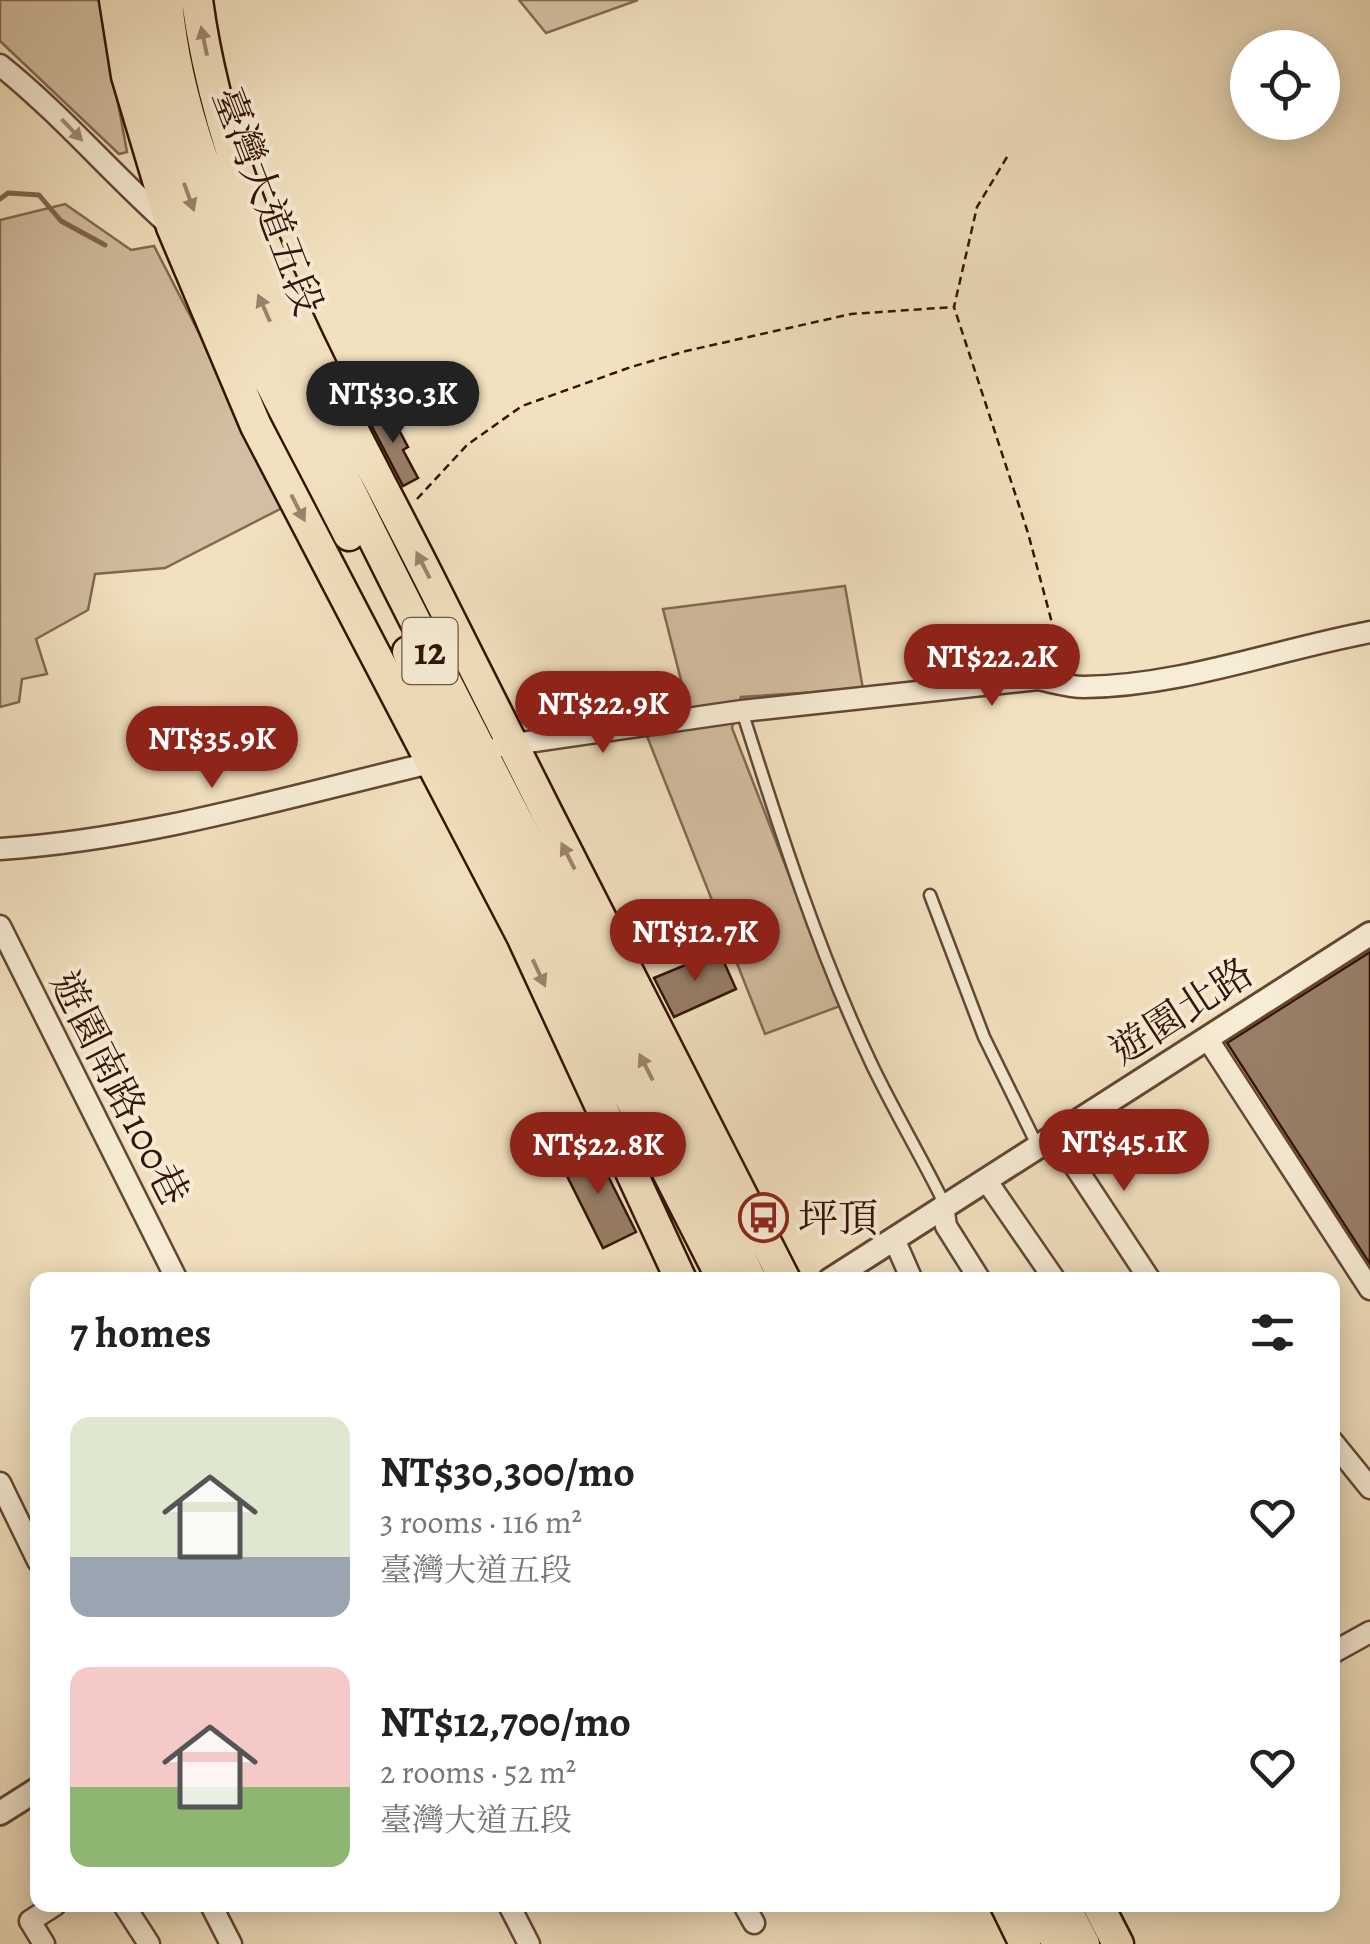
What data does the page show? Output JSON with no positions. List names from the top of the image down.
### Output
{
  "streets": {
    "main road": ["臺灣大道五段", "12"],
    "street": ["遊園北路", "遊園南路100巷"]
  },
  "places": {
    "bus stop": ["坪頂"]
  },
  "page": {
    "price": [
      "NT$30.3K",
      "NT$22.2K",
      "NT$22.9K",
      "NT$35.9K",
      "NT$12.7K",
      "NT$45.1K",
      "NT$22.8K"
    ],
    "heading": "7 homes",
    "list": [
      {
        "name": "NT$30,300/mo",
        "note": "3 rooms · 116 m² · 臺灣大道五段"
      },
      {
        "name": "NT$12,700/mo",
        "note": "2 rooms · 52 m² · 臺灣大道五段"
      }
    ]
  }
}
